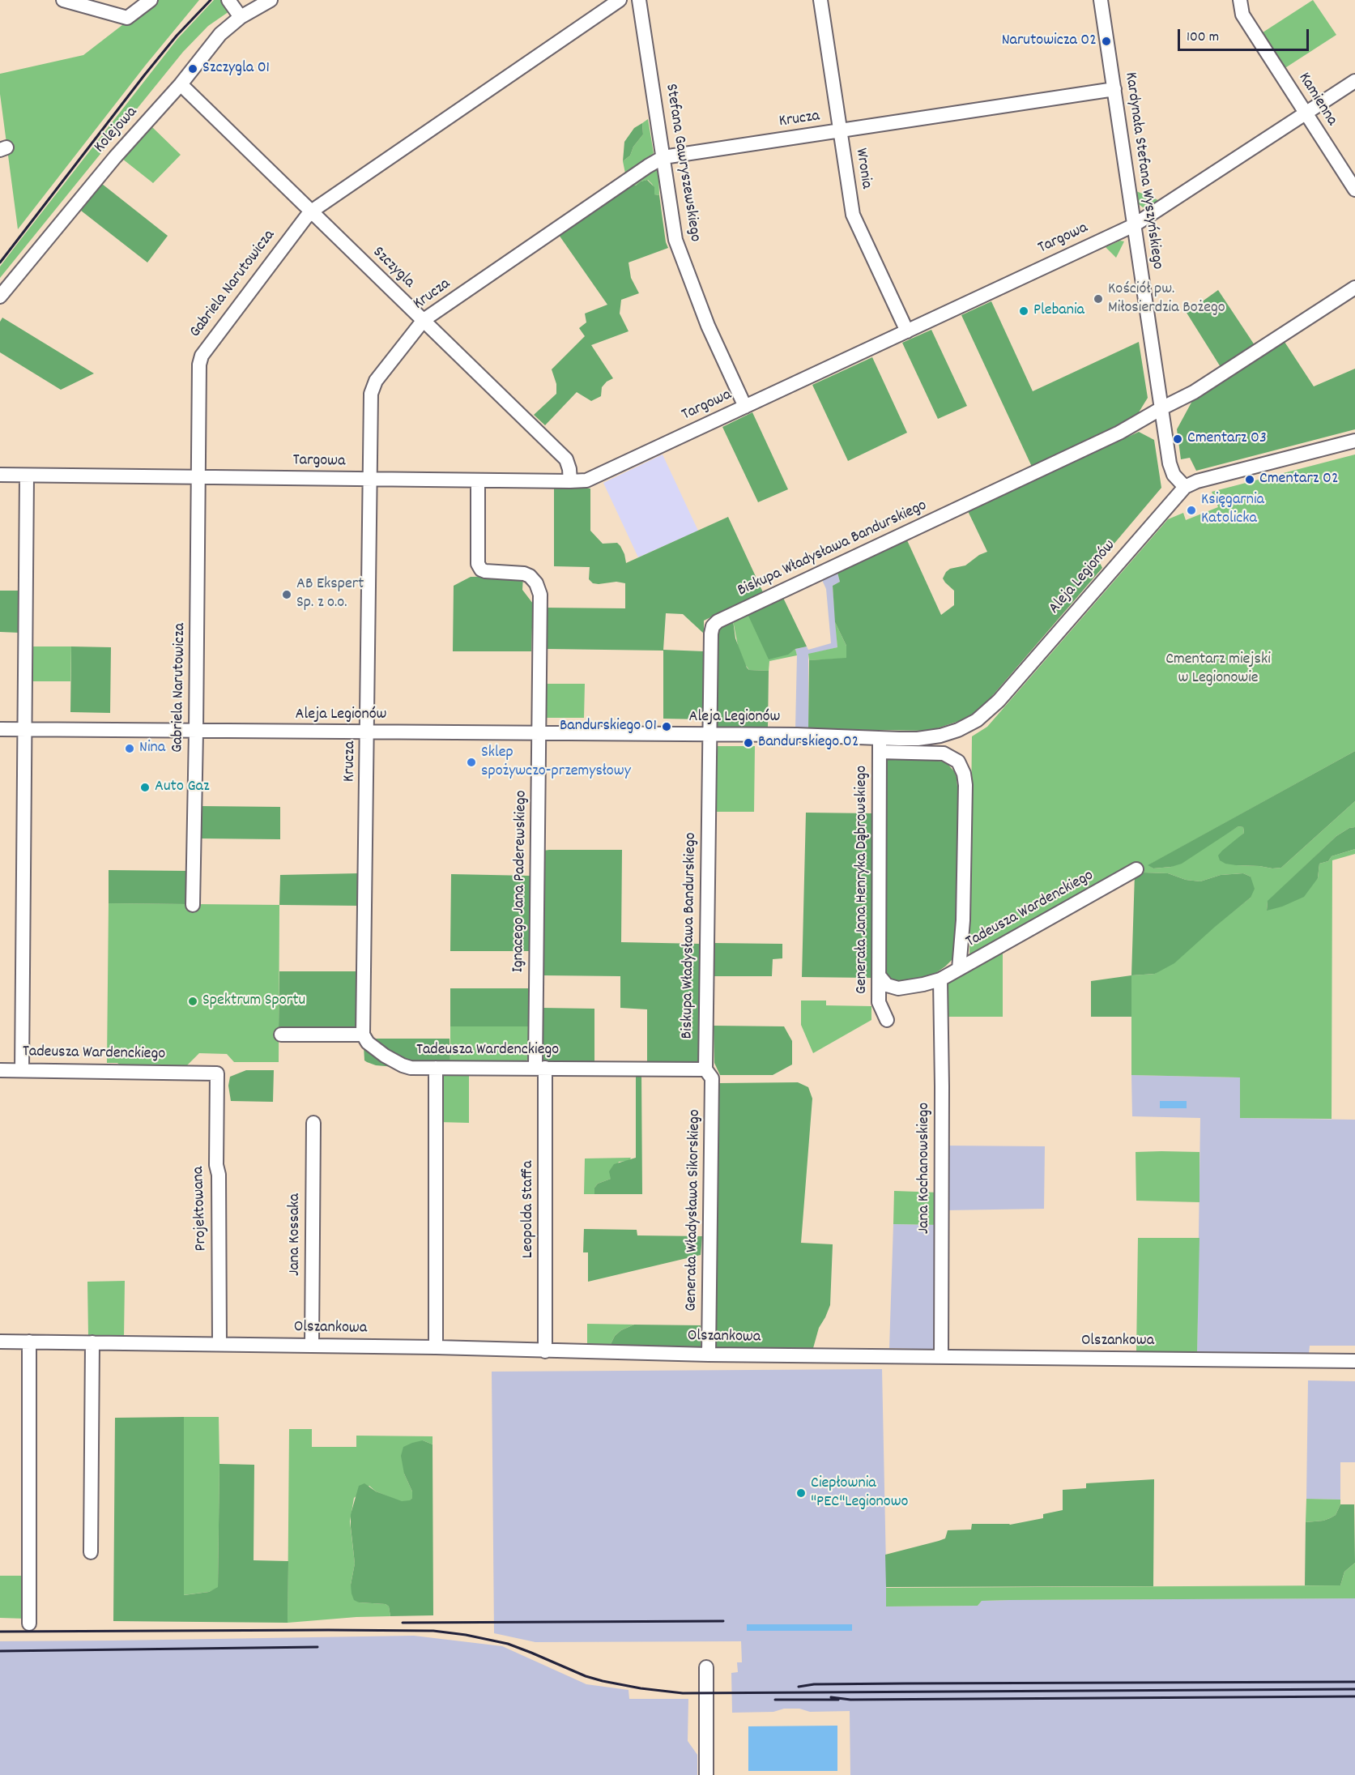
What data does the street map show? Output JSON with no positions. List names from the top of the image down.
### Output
{
  "streets": {
    "street": [
      "Kamienna",
      "Krucza",
      "Kolejowa",
      "Stefana Gawryszewskiego",
      "Wronia",
      "Kardynała Stefana Wyszyńskiego",
      "Targowa",
      "Szczygla",
      "Gabriela Narutowicza",
      "Biskupa Władysława Bandurskiego",
      "Aleja Legionów",
      "Generała Jana Henryka Dąbrowskiego",
      "Ignacego Jana Paderewskiego",
      "Tadeusza Wardenckiego",
      "Jana Kochanowskiego",
      "Projektowana",
      "Leopolda Staffa",
      "Generała Władysława Sikorskiego",
      "Jana Kossaka",
      "Olszankowa"
    ]
  },
  "crossings": [
    ["Kamienna", "Targowa"],
    ["Krucza", "Stefana Gawryszewskiego"],
    ["Krucza", "Wronia"],
    ["Krucza", "Kardynała Stefana Wyszyńskiego"],
    ["Krucza", "Targowa"],
    ["Krucza", "Szczygla"],
    ["Krucza", "Aleja Legionów"],
    ["Krucza", "Tadeusza Wardenckiego"],
    ["Kolejowa", "Szczygla"],
    ["Stefana Gawryszewskiego", "Targowa"],
    ["Wronia", "Targowa"],
    ["Kardynała Stefana Wyszyńskiego", "Targowa"],
    ["Kardynała Stefana Wyszyńskiego", "Biskupa Władysława Bandurskiego"],
    ["Kardynała Stefana Wyszyńskiego", "Aleja Legionów"],
    ["Targowa", "Szczygla"],
    ["Targowa", "Gabriela Narutowicza"],
    ["Targowa", "Ignacego Jana Paderewskiego"],
    ["Szczygla", "Gabriela Narutowicza"],
    ["Gabriela Narutowicza", "Aleja Legionów"],
    ["Biskupa Władysława Bandurskiego", "Aleja Legionów"],
    ["Biskupa Władysława Bandurskiego", "Tadeusza Wardenckiego"],
    ["Biskupa Władysława Bandurskiego", "Generała Władysława Sikorskiego"],
    ["Aleja Legionów", "Generała Jana Henryka Dąbrowskiego"],
    ["Aleja Legionów", "Ignacego Jana Paderewskiego"],
    ["Generała Jana Henryka Dąbrowskiego", "Tadeusza Wardenckiego"],
    ["Ignacego Jana Paderewskiego", "Tadeusza Wardenckiego"],
    ["Ignacego Jana Paderewskiego", "Leopolda Staffa"],
    ["Tadeusza Wardenckiego", "Jana Kochanowskiego"],
    ["Tadeusza Wardenckiego", "Projektowana"],
    ["Tadeusza Wardenckiego", "Leopolda Staffa"],
    ["Tadeusza Wardenckiego", "Generała Władysława Sikorskiego"],
    ["Jana Kochanowskiego", "Olszankowa"],
    ["Projektowana", "Olszankowa"],
    ["Leopolda Staffa", "Olszankowa"],
    ["Generała Władysława Sikorskiego", "Olszankowa"],
    ["Jana Kossaka", "Olszankowa"]
  ],
  "parks": ["Cmentarz miejski w Legionowie"],
  "places": [
    "Narutowicza 02",
    "Szczygla 01",
    "Kościół pw. Miłosierdzia Bożego",
    "Plebania",
    "Cmentarz 03",
    "Cmentarz 02",
    "Księgarnia Katolicka",
    "AB Ekspert Sp. z o.o.",
    "Bandurskiego 01",
    "Bandurskiego 02",
    "Nina",
    "Sklep spożywczo-przemysłowy",
    "Auto Gaz",
    "Spektrum Sportu",
    "Ciepłownia \"PEC\"Legionowo"
  ],
  "scale_bar": "100 m"
}
